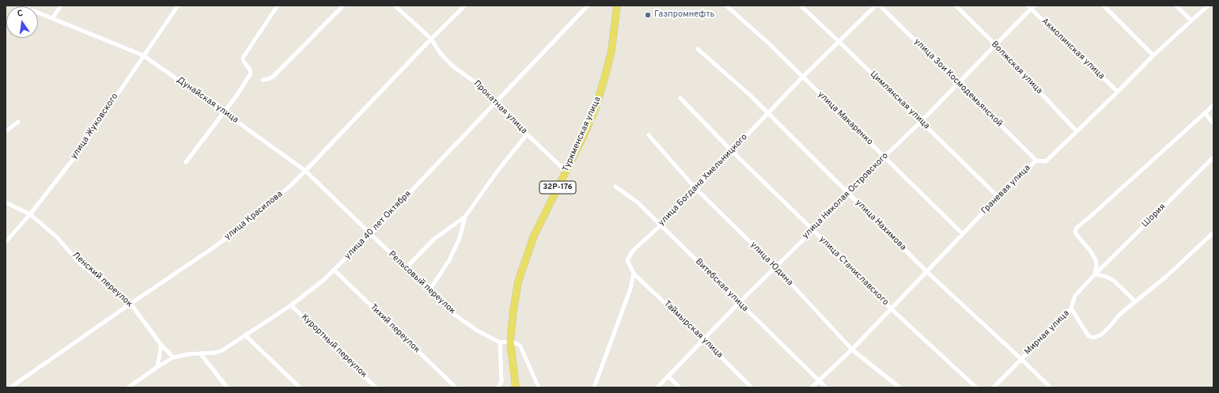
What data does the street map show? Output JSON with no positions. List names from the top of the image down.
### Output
{
  "streets": {
    "main road": ["Туркменская улица", "32Р-176"],
    "street": [
      "Акмолинская улица",
      "Волжская улица",
      "улица Зои Космодемьянской",
      "Дунайская улица",
      "Цимлянская улица",
      "Прокатная улица",
      "улица Макаренко",
      "улица Жуковского",
      "улица Богдана Хмельницкого",
      "Граневая улица",
      "улица Николая Островского",
      "улица Красилова",
      "Шория",
      "улица 40 лет Октября",
      "улица Нахимова",
      "улица Юдина",
      "улица Станиславского",
      "Ленский переулок",
      "Рельсовый переулок",
      "Витебская улица",
      "Тихий переулок",
      "Таймырская улица",
      "Мирная улица",
      "Курортный переулок"
    ]
  },
  "crossings": [
    ["Акмолинская улица", "Граневая улица"],
    ["Акмолинская улица", "улица Николая Островского"],
    ["Волжская улица", "Граневая улица"],
    ["Волжская улица", "улица Николая Островского"],
    ["улица Зои Космодемьянской", "Граневая улица"],
    ["улица Зои Космодемьянской", "улица Николая Островского"],
    ["Дунайская улица", "улица Жуковского"],
    ["Дунайская улица", "улица Красилова"],
    ["Дунайская улица", "улица 40 лет Октября"],
    ["Дунайская улица", "Рельсовый переулок"],
    ["Цимлянская улица", "улица Богдана Хмельницкого"],
    ["Цимлянская улица", "Граневая улица"],
    ["Цимлянская улица", "улица Николая Островского"],
    ["Прокатная улица", "Туркменская улица"],
    ["Прокатная улица", "улица Красилова"],
    ["Прокатная улица", "улица 40 лет Октября"],
    ["улица Макаренко", "улица Богдана Хмельницкого"],
    ["улица Макаренко", "Граневая улица"],
    ["улица Макаренко", "улица Николая Островского"],
    ["улица Жуковского", "Ленский переулок"],
    ["улица Богдана Хмельницкого", "улица Нахимова"],
    ["улица Богдана Хмельницкого", "улица Юдина"],
    ["улица Богдана Хмельницкого", "улица Станиславского"],
    ["улица Богдана Хмельницкого", "Витебская улица"],
    ["улица Богдана Хмельницкого", "Таймырская улица"],
    ["Граневая улица", "улица Нахимова"],
    ["Граневая улица", "улица Юдина"],
    ["Граневая улица", "улица Станиславского"],
    ["Граневая улица", "Витебская улица"],
    ["улица Николая Островского", "улица Нахимова"],
    ["улица Николая Островского", "улица Юдина"],
    ["улица Николая Островского", "улица Станиславского"],
    ["улица Николая Островского", "Витебская улица"],
    ["улица Николая Островского", "Таймырская улица"],
    ["улица Красилова", "Ленский переулок"],
    ["Шория", "Мирная улица"],
    ["улица 40 лет Октября", "Ленский переулок"],
    ["улица 40 лет Октября", "Рельсовый переулок"],
    ["улица 40 лет Октября", "Тихий переулок"],
    ["улица 40 лет Октября", "Курортный переулок"],
    ["улица Нахимова", "Мирная улица"]
  ],
  "places": ["Газпромнефть"],
  "north": "top"
}
